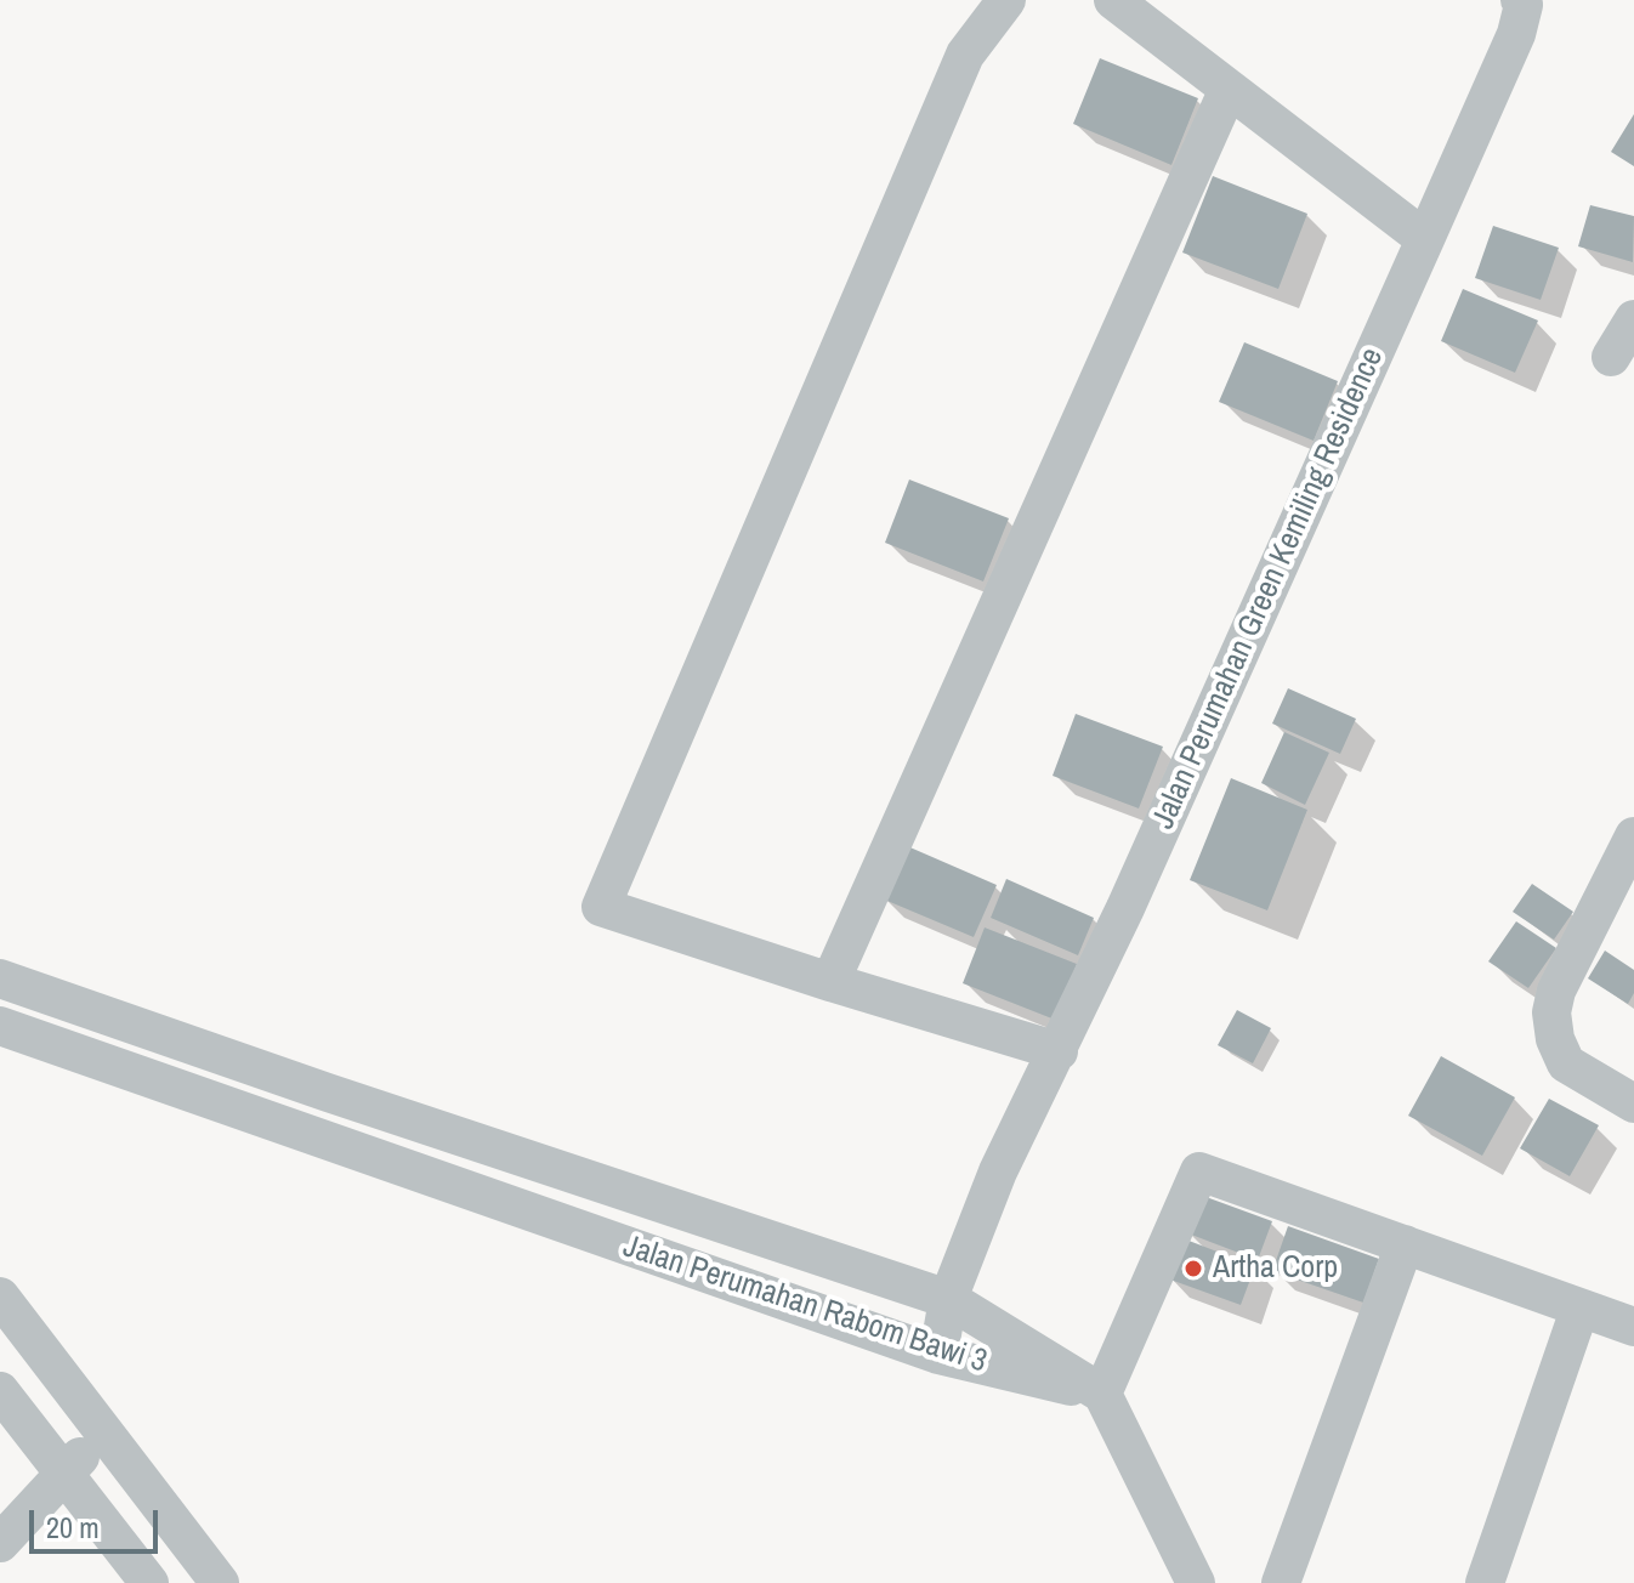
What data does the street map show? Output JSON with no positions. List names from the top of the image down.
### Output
{
  "streets": {
    "street": ["Jalan Perumahan Green Kemiling Residence", "Jalan Perumahan Rabom Bawi 3"]
  },
  "crossings": [
    ["Jalan Perumahan Green Kemiling Residence", "Jalan Perumahan Rabom Bawi 3"]
  ],
  "places": ["Artha Corp"],
  "scale_bar": "20 m"
}
